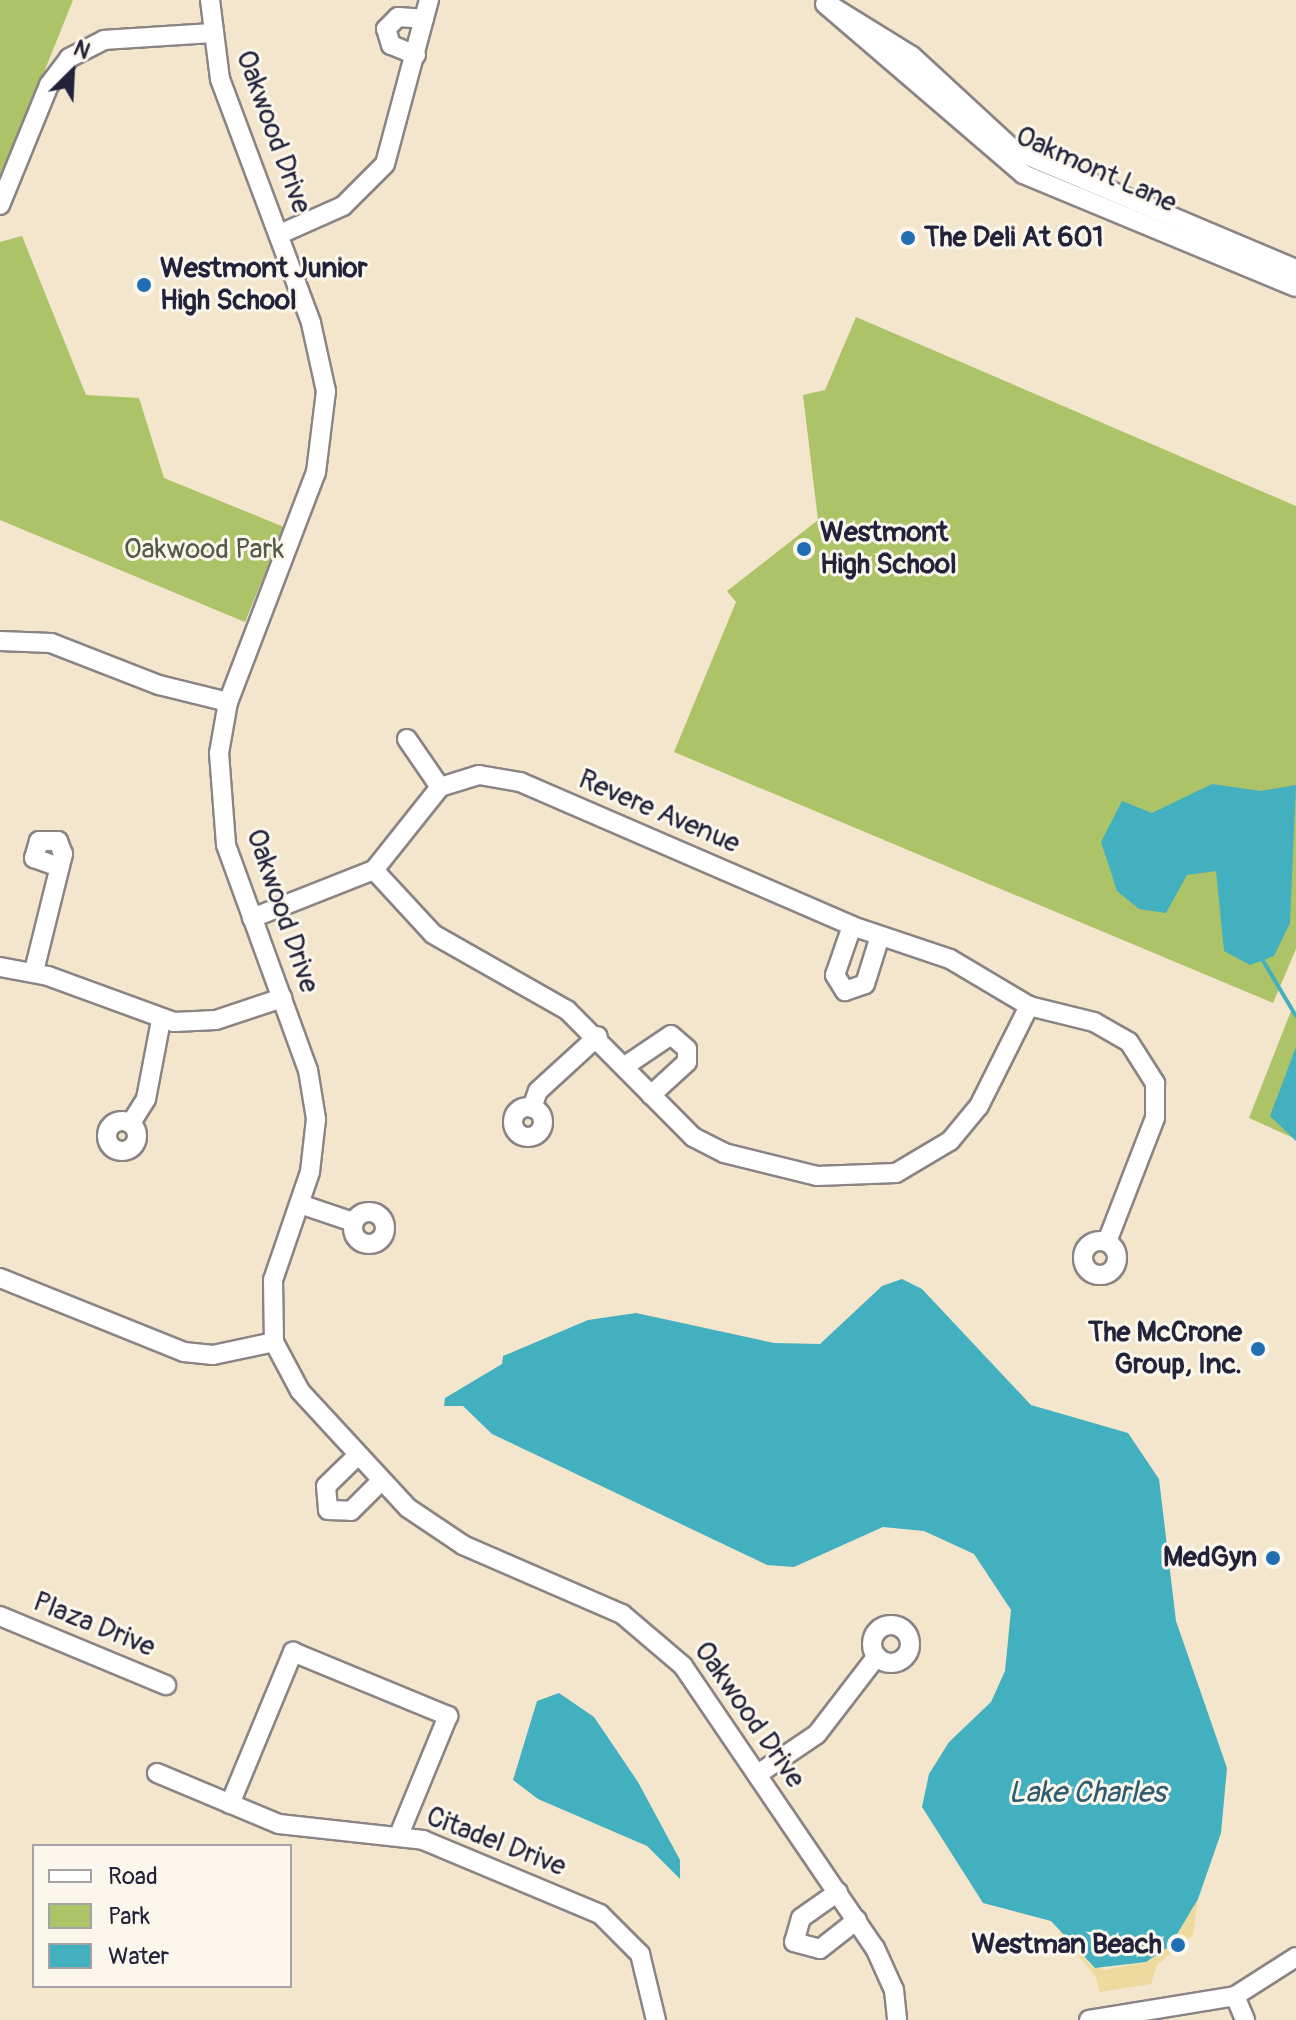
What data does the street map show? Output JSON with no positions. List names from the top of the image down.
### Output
{
  "streets": {
    "street": [
      "Oakwood Drive",
      "Oakmont Lane",
      "Revere Avenue",
      "Plaza Drive",
      "Citadel Drive"
    ]
  },
  "water": ["Lake Charles"],
  "parks": ["Oakwood Park"],
  "places": [
    "The Deli At 601",
    "Westmont Junior High School",
    "Westmont High School",
    "The McCrone Group, Inc.",
    "MedGyn",
    "Westman Beach"
  ],
  "legend": ["Road", "Park", "Water"],
  "north": "top right"
}
